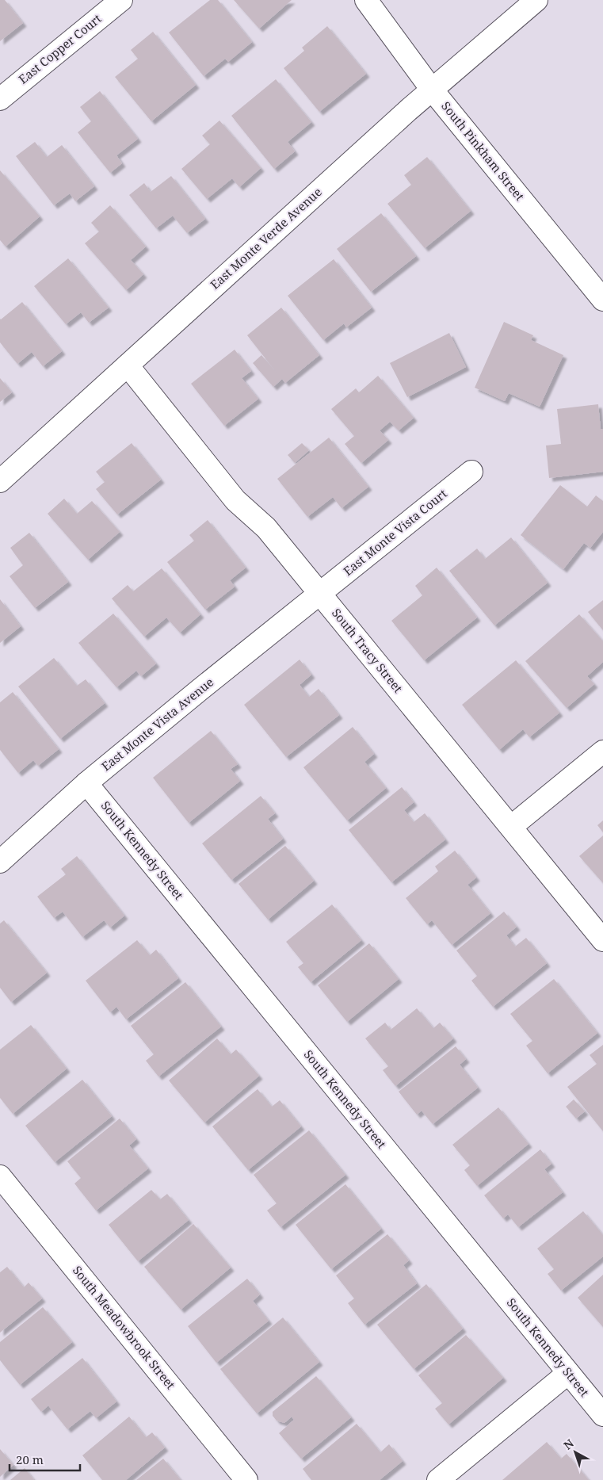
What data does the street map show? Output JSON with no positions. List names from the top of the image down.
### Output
{
  "streets": {
    "street": [
      "East Copper Court",
      "South Pinkham Street",
      "East Monte Verde Avenue",
      "East Monte Vista Court",
      "South Tracy Street",
      "East Monte Vista Avenue",
      "South Kennedy Street",
      "South Meadowbrook Street"
    ]
  },
  "crossings": [
    ["South Pinkham Street", "East Monte Verde Avenue"],
    ["East Monte Verde Avenue", "South Tracy Street"],
    ["East Monte Vista Court", "South Tracy Street"],
    ["East Monte Vista Court", "East Monte Vista Avenue"],
    ["South Tracy Street", "East Monte Vista Avenue"],
    ["East Monte Vista Avenue", "South Kennedy Street"]
  ],
  "scale_bar": "20 m",
  "north": "top left"
}
